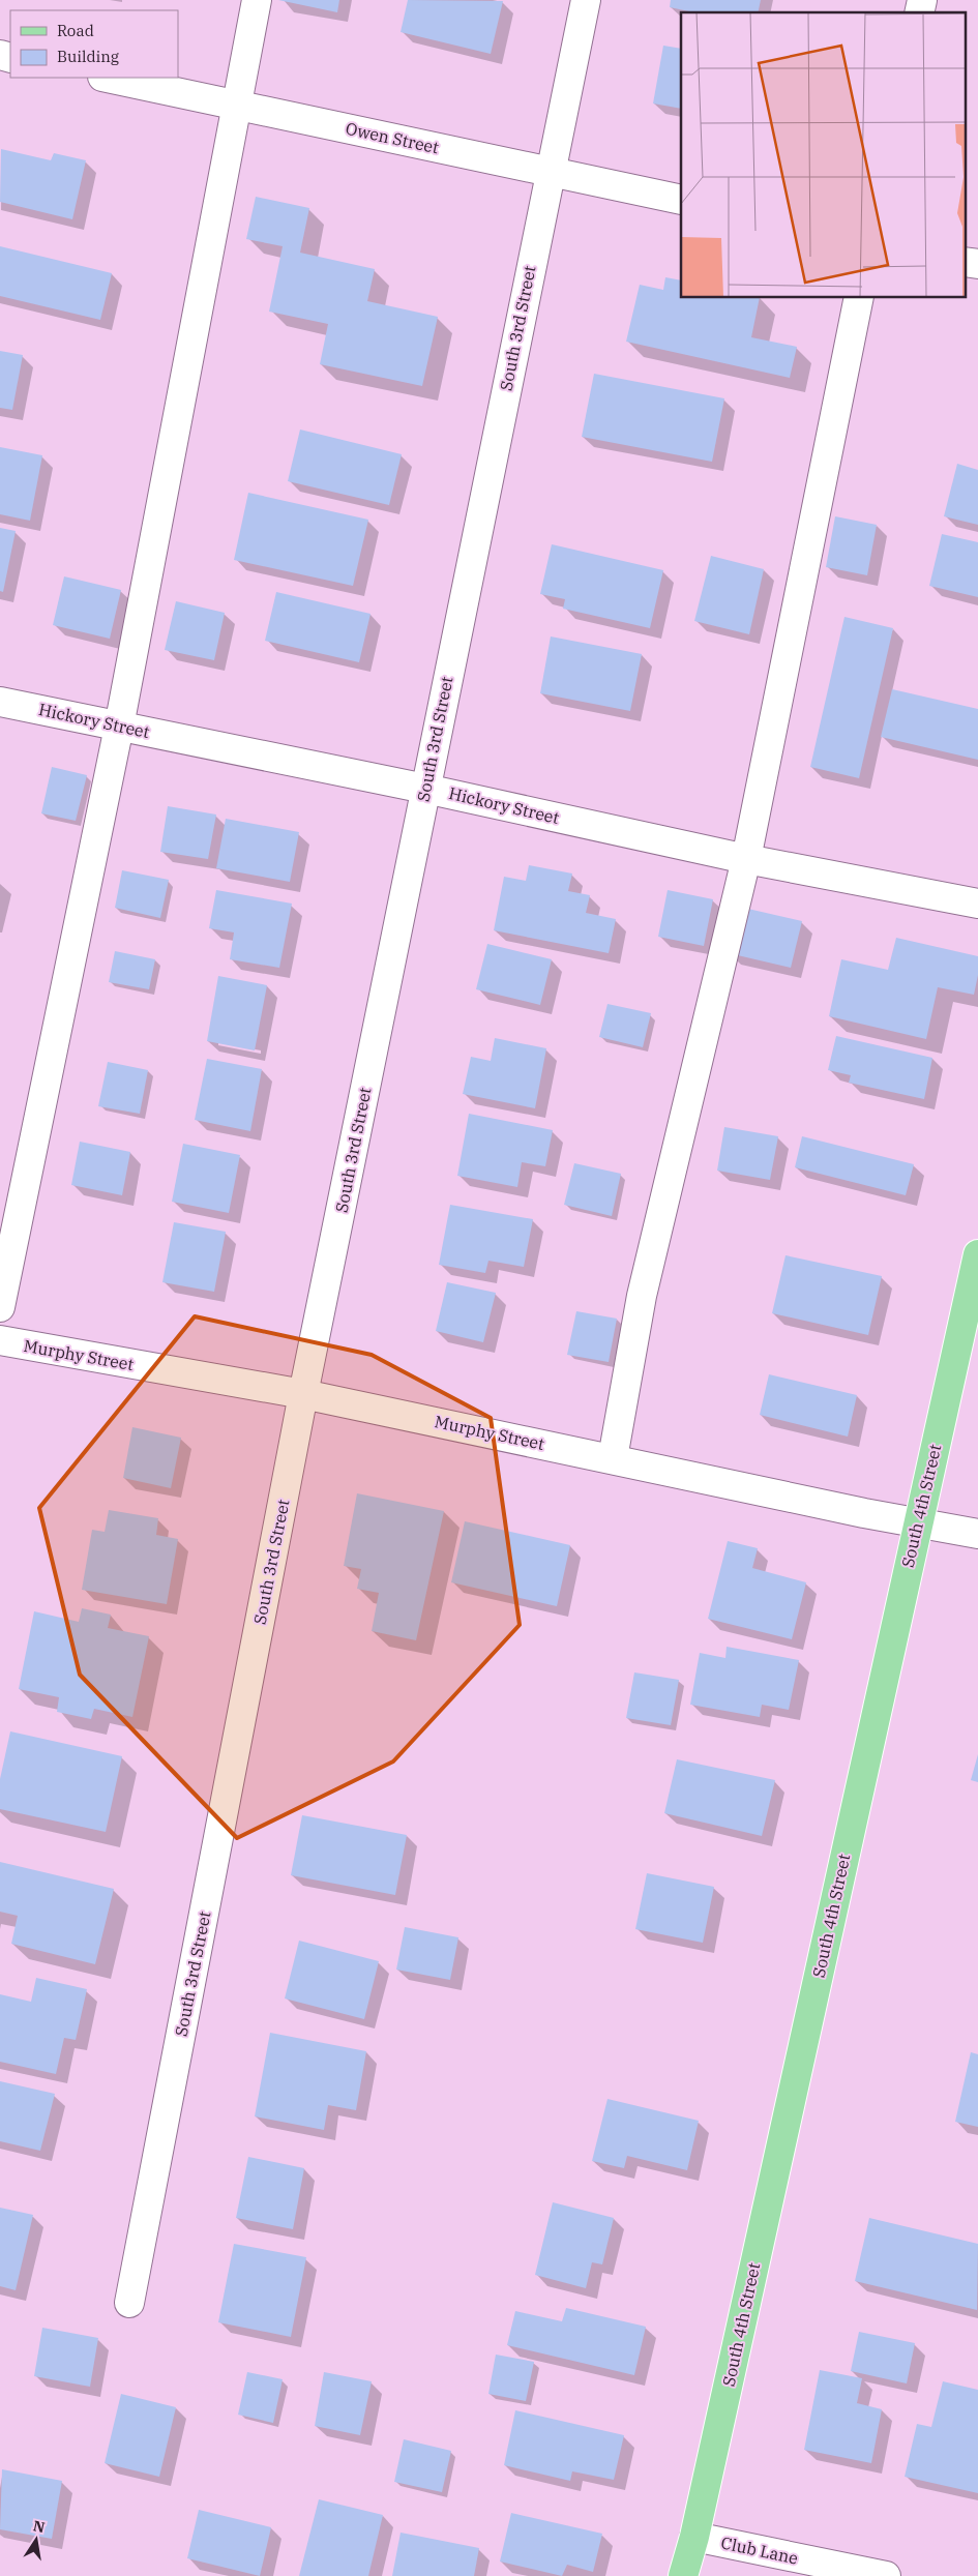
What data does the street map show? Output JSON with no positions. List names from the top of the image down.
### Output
{
  "streets": {
    "main road": ["South 4th Street"],
    "street": [
      "Owen Street",
      "South 3rd Street",
      "Hickory Street",
      "Murphy Street",
      "Club Lane"
    ]
  },
  "crossings": [
    ["Owen Street", "South 3rd Street"],
    ["South 3rd Street", "Hickory Street"],
    ["South 3rd Street", "Murphy Street"],
    ["Murphy Street", "South 4th Street"],
    ["South 4th Street", "Club Lane"]
  ],
  "legend": ["Road", "Building"],
  "north": "top"
}
